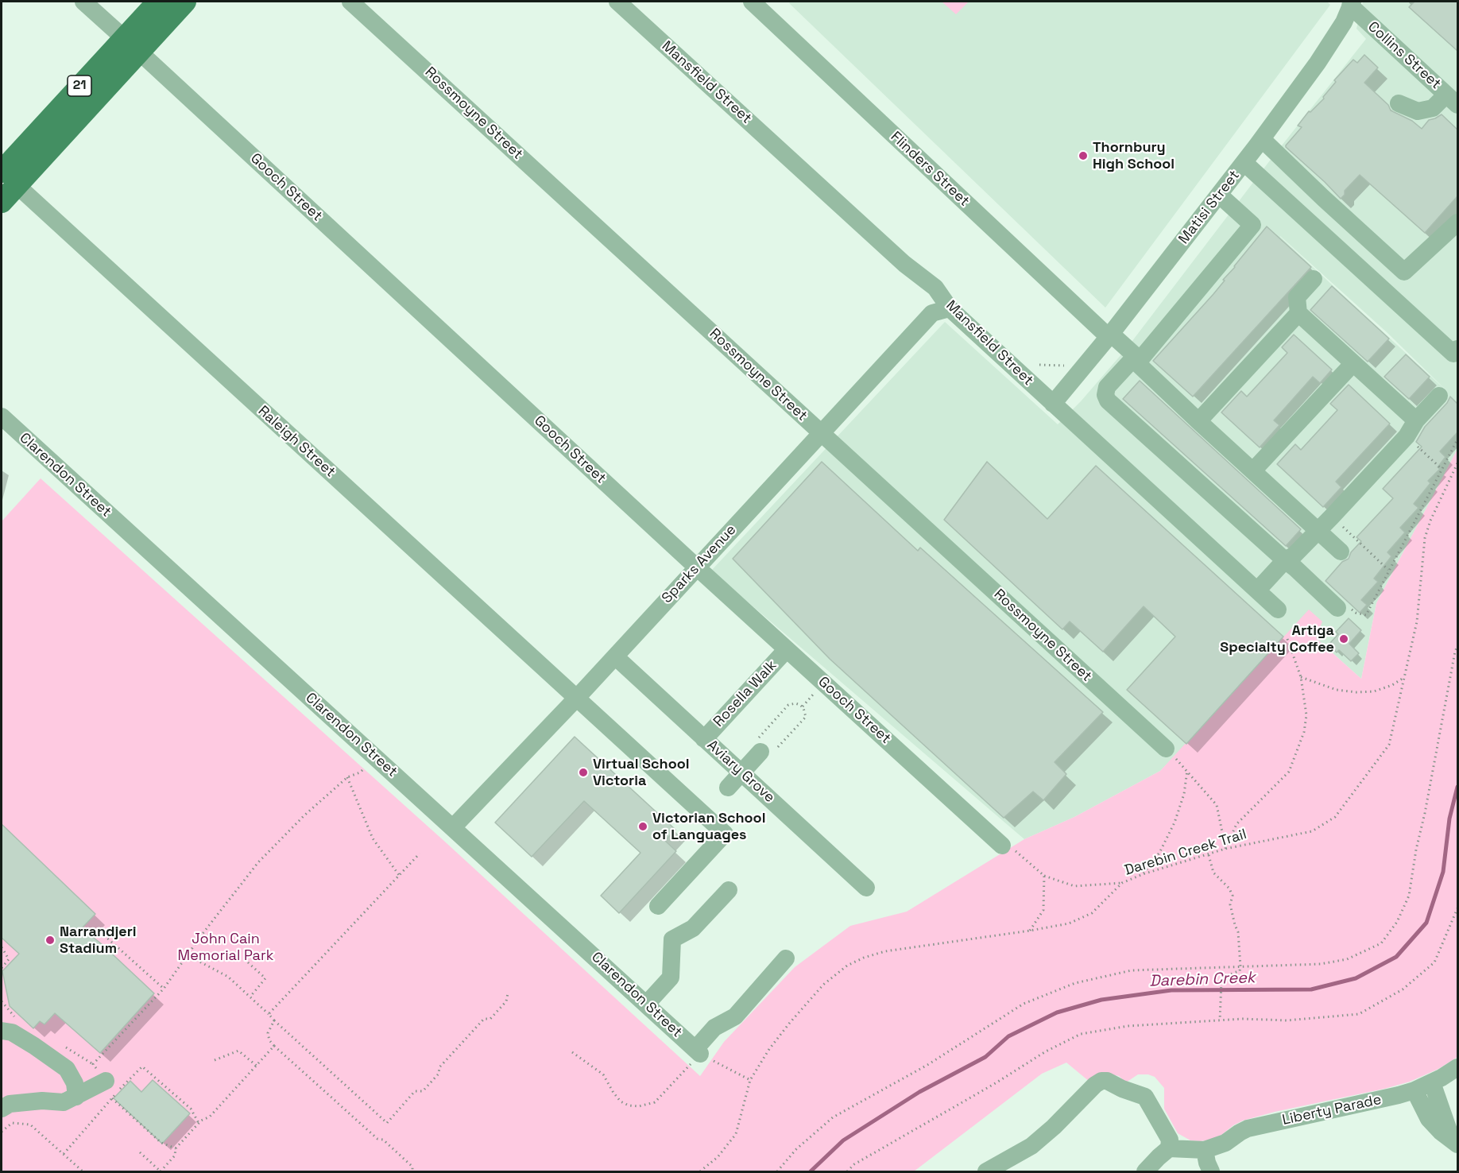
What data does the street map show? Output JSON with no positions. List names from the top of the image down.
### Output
{
  "streets": {
    "main road": ["21"],
    "street": [
      "Collins Street",
      "Mansfield Street",
      "Rossmoyne Street",
      "Flinders Street",
      "Gooch Street",
      "Matisi Street",
      "Raleigh Street",
      "Clarendon Street",
      "Sparks Avenue",
      "Rosella Walk",
      "Aviary Grove",
      "Liberty Parade"
    ],
    "path": ["Darebin Creek Trail"]
  },
  "crossings": [
    ["Collins Street", "Matisi Street"],
    ["Mansfield Street", "Matisi Street"],
    ["Mansfield Street", "Sparks Avenue"],
    ["21", "Gooch Street"],
    ["21", "Raleigh Street"],
    ["Rossmoyne Street", "Sparks Avenue"],
    ["Flinders Street", "Matisi Street"],
    ["Gooch Street", "Sparks Avenue"],
    ["Gooch Street", "Rosella Walk"],
    ["Raleigh Street", "Sparks Avenue"],
    ["Clarendon Street", "Sparks Avenue"],
    ["Sparks Avenue", "Aviary Grove"],
    ["Rosella Walk", "Aviary Grove"]
  ],
  "water": ["Darebin Creek"],
  "parks": ["John Cain Memorial Park"],
  "places": [
    "Thornbury High School",
    "Artiga Specialty Coffee",
    "Virtual School Victoria",
    "Victorian School of Languages",
    "Narrandjeri Stadium"
  ]
}
